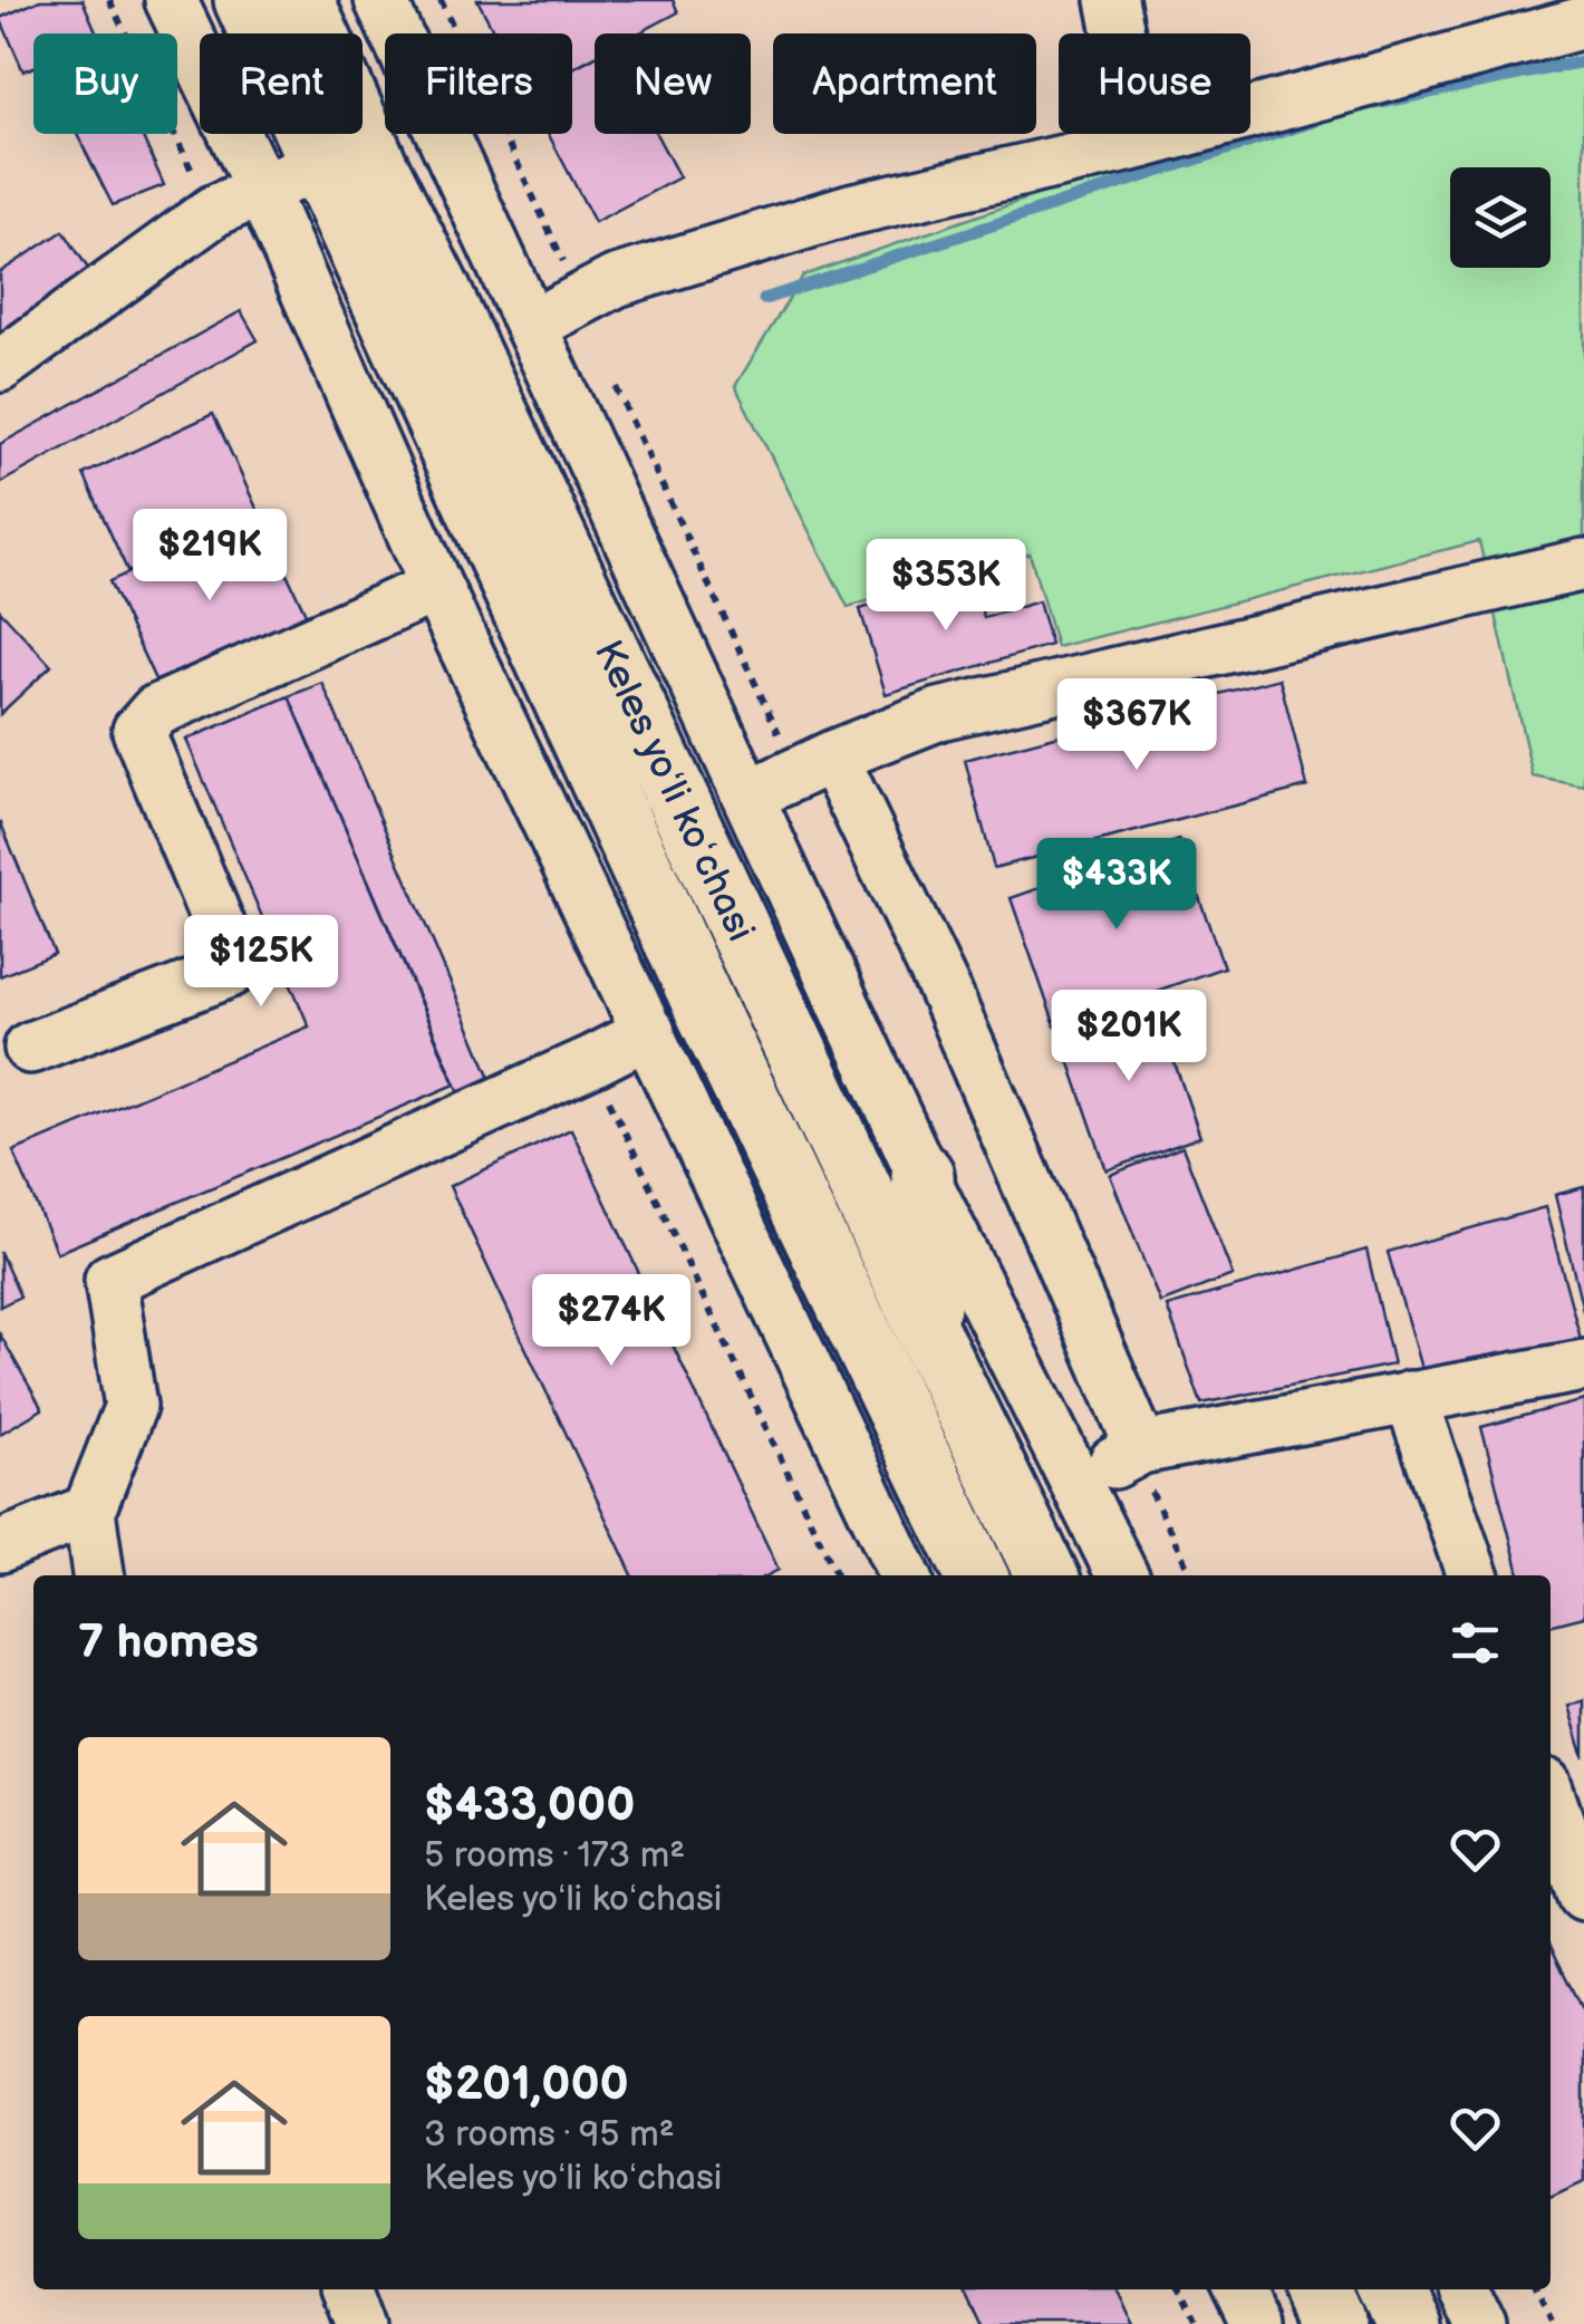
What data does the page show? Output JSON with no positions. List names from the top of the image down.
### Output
{
  "streets": {
    "main road": ["Keles yoʻli koʻchasi"]
  },
  "page": {
    "chip": [
      "Buy",
      "Rent",
      "Filters",
      "New",
      "Apartment",
      "House"
    ],
    "price": [
      "$219K",
      "$353K",
      "$367K",
      "$433K",
      "$125K",
      "$201K",
      "$274K"
    ],
    "heading": "7 homes",
    "list": [
      {
        "name": "$433,000",
        "note": "5 rooms · 173 m² · Keles yoʻli koʻchasi"
      },
      {
        "name": "$201,000",
        "note": "3 rooms · 95 m² · Keles yoʻli koʻchasi"
      }
    ]
  }
}
